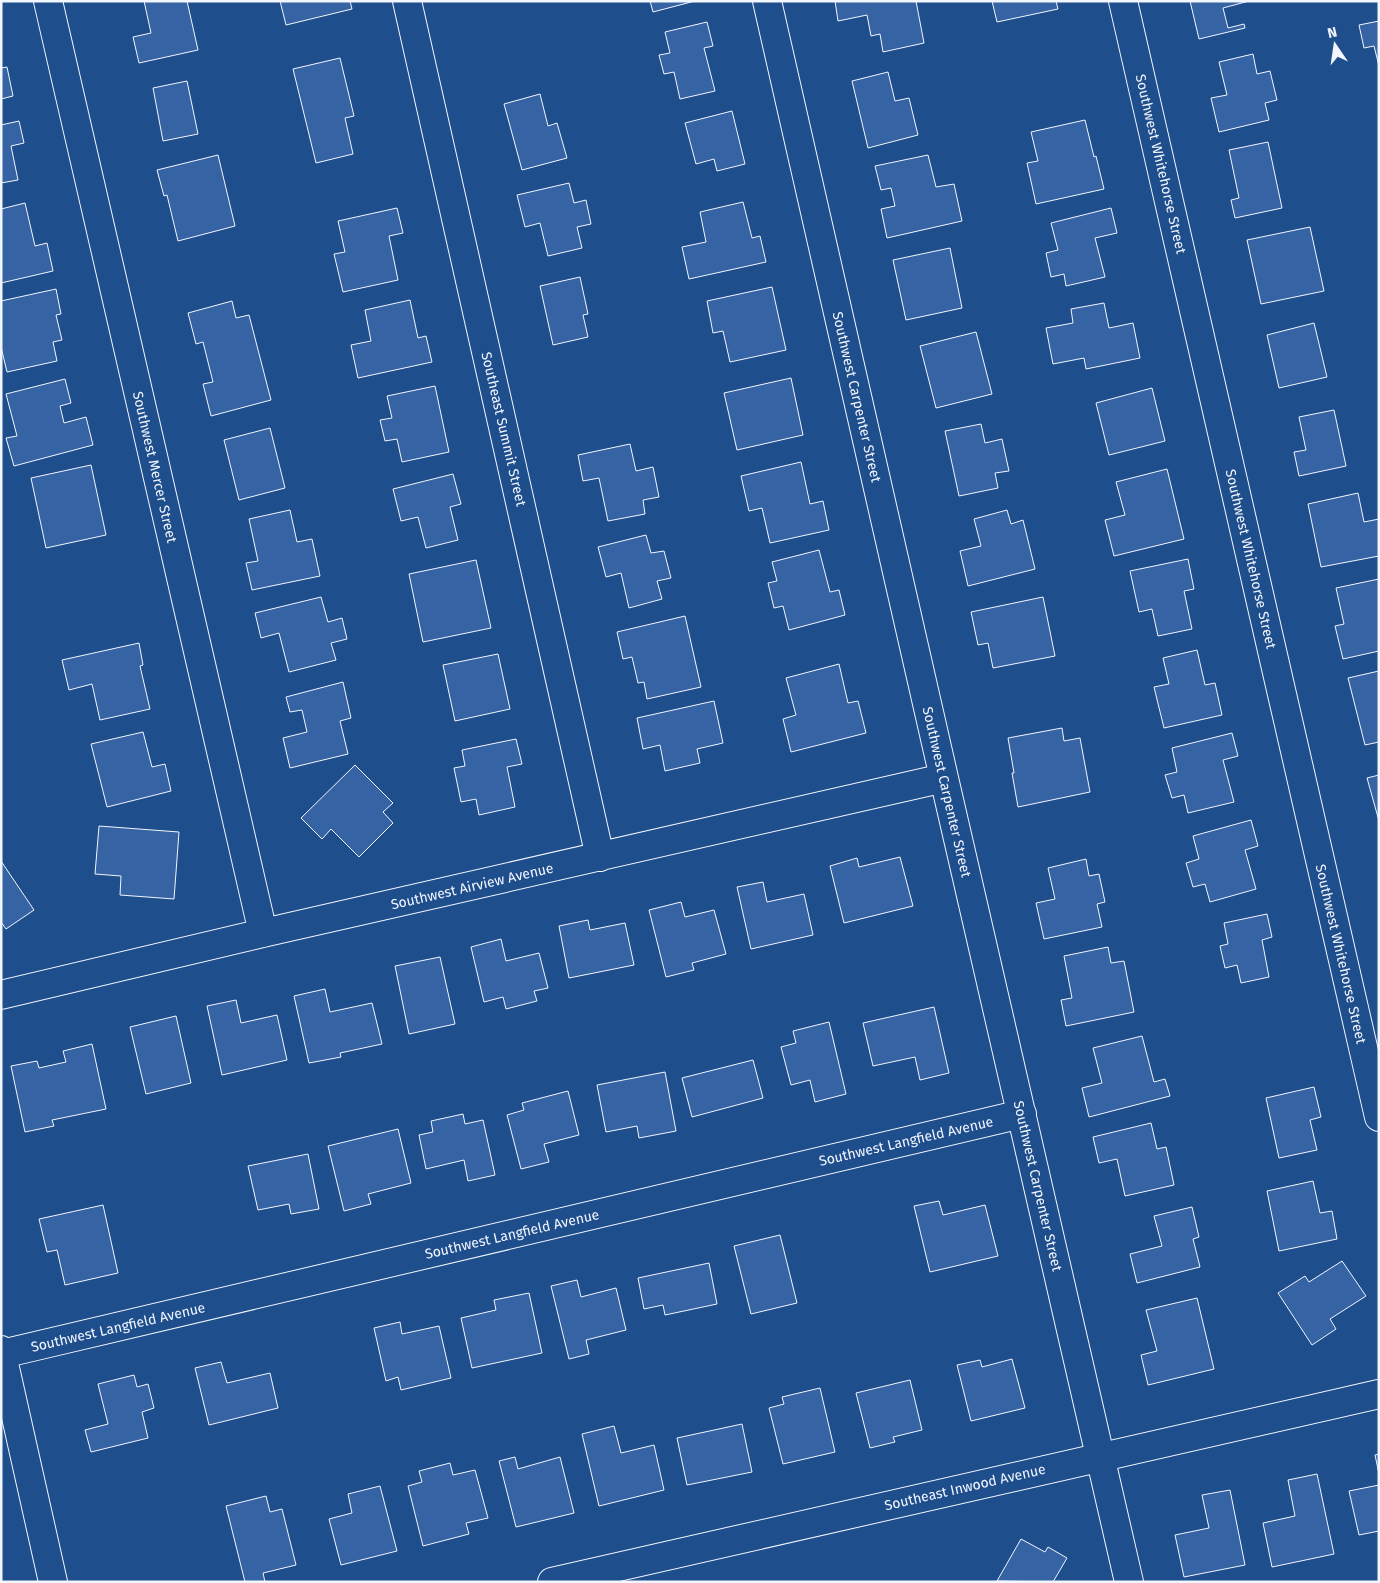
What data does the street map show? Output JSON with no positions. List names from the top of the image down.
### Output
{
  "streets": {
    "street": [
      "Southwest Whitehorse Street",
      "Southwest Carpenter Street",
      "Southeast Summit Street",
      "Southwest Mercer Street",
      "Southwest Airview Avenue",
      "Southwest Langfield Avenue",
      "Southeast Inwood Avenue"
    ]
  },
  "crossings": [
    ["Southwest Carpenter Street", "Southwest Airview Avenue"],
    ["Southwest Carpenter Street", "Southwest Langfield Avenue"],
    ["Southwest Carpenter Street", "Southeast Inwood Avenue"],
    ["Southeast Summit Street", "Southwest Airview Avenue"],
    ["Southwest Mercer Street", "Southwest Airview Avenue"]
  ],
  "north": "top"
}
